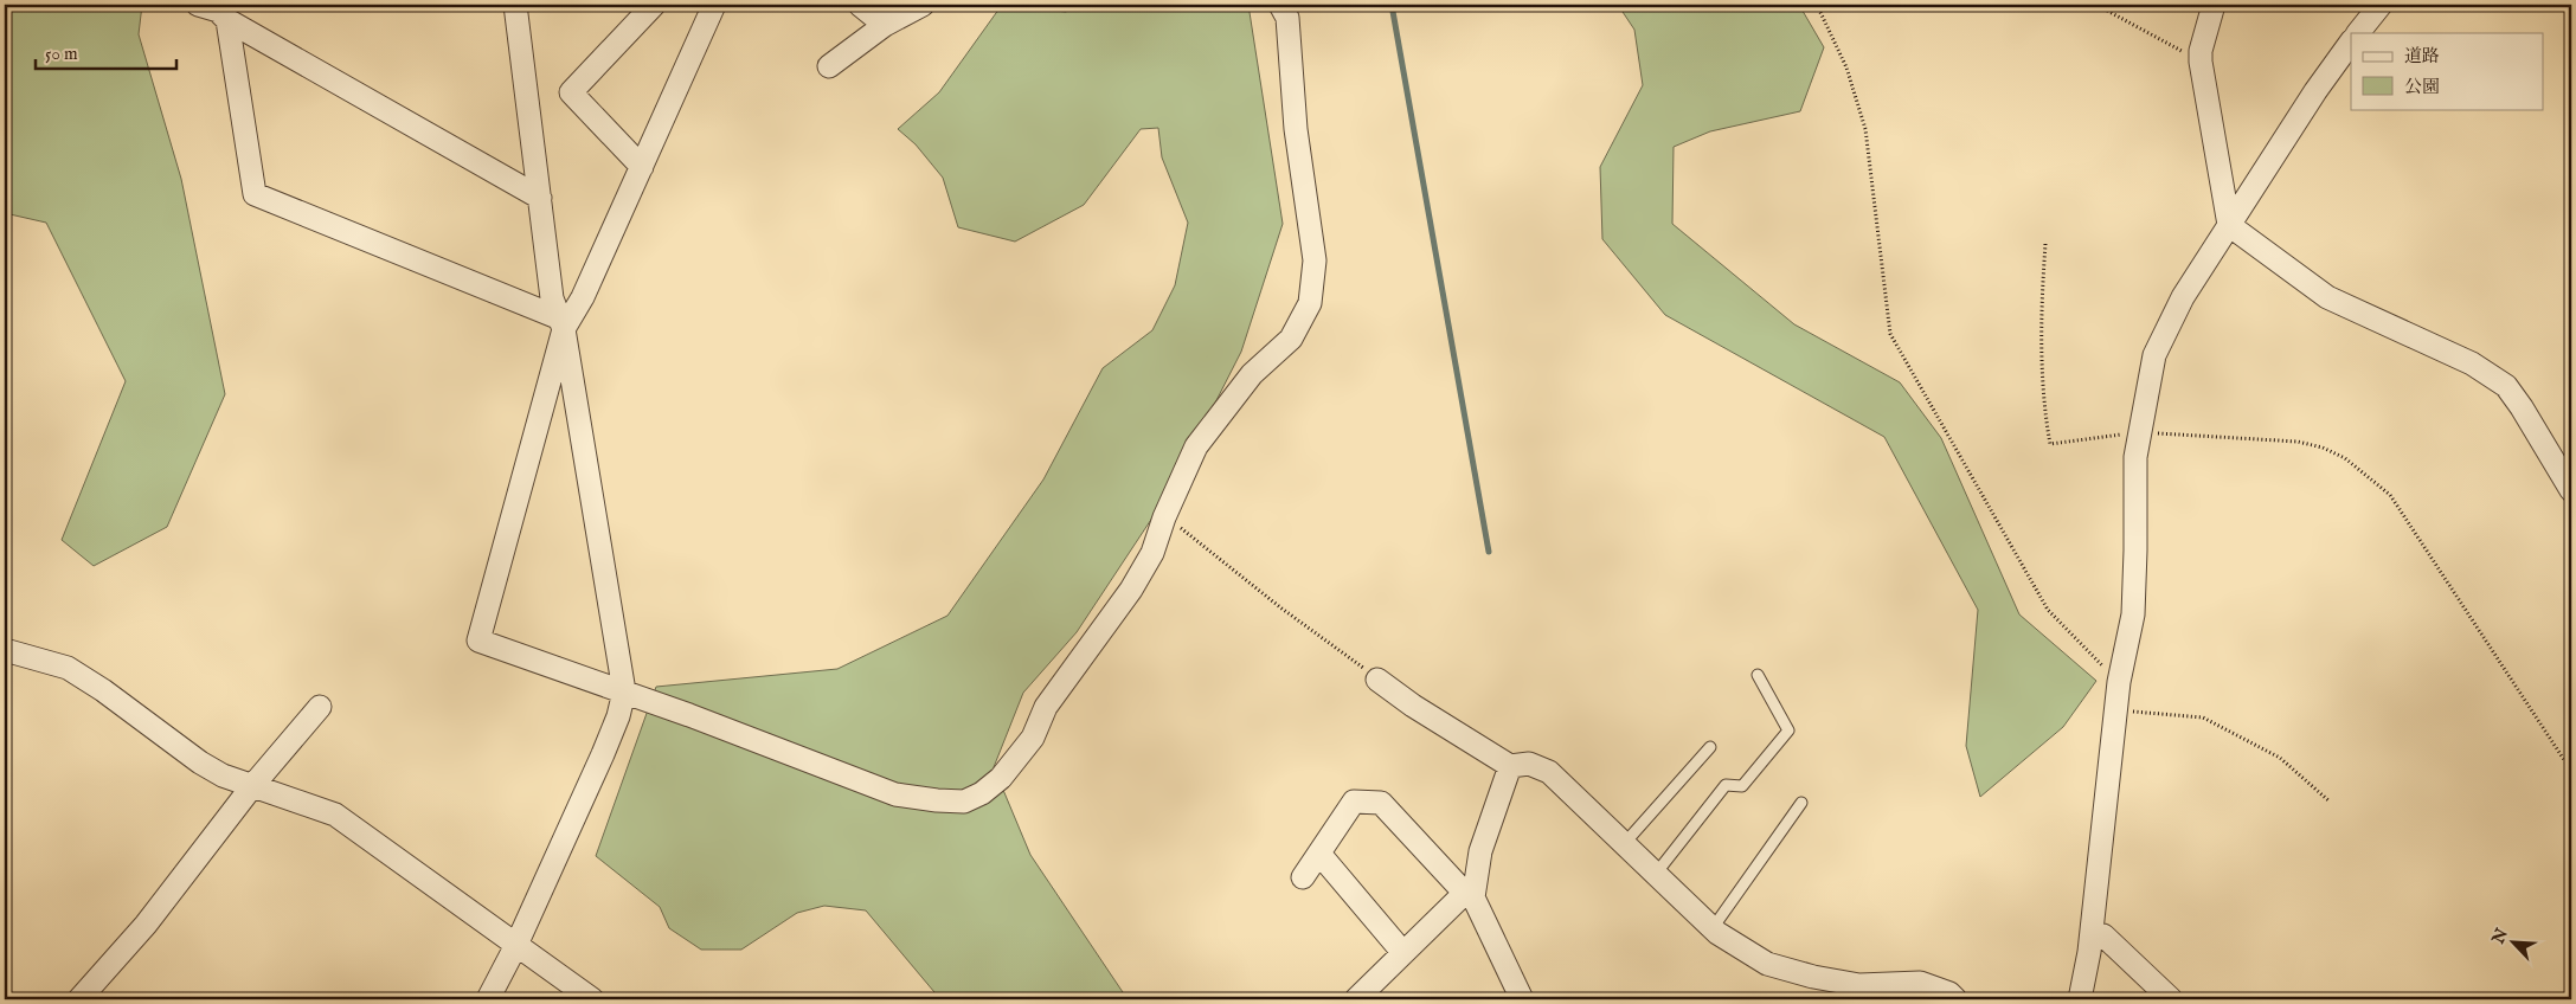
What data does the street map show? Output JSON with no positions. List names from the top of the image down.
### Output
{
  "legend": ["道路", "公園"],
  "scale_bar": "50 m",
  "north": "top left"
}
